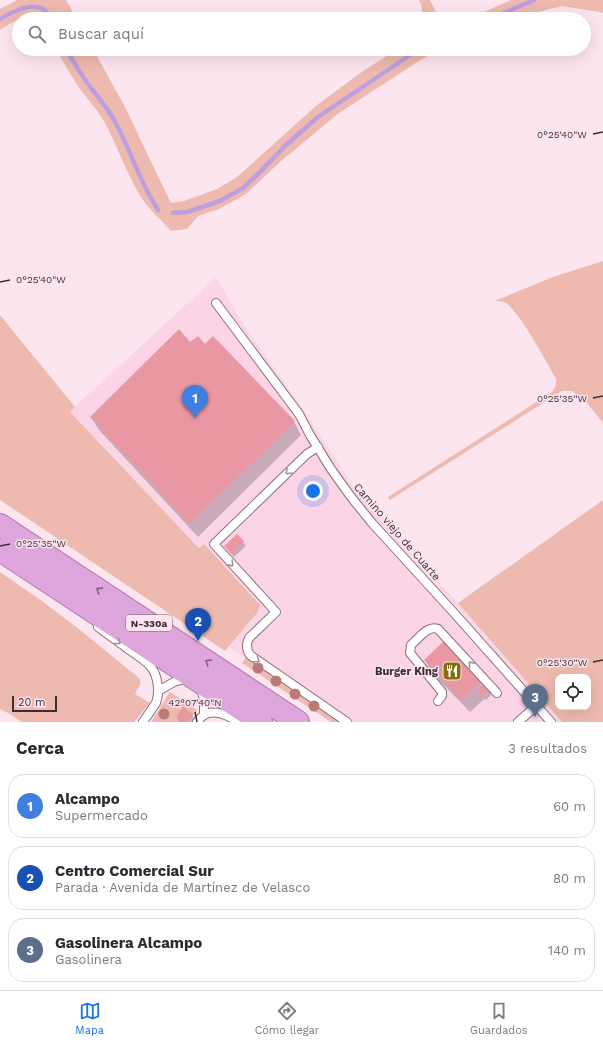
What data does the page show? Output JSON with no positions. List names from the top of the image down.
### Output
{
  "streets": {
    "highway": ["N-330a"],
    "lane": ["Camino viejo de Cuarte"]
  },
  "places": {
    "restaurant": ["Burger King"]
  },
  "scale_bar": "20 m",
  "page": {
    "search": "Buscar aquí",
    "pins": ["1", "2", "3"],
    "scale": "20 m",
    "heading": ["Cerca", "3 resultados"],
    "list": [
      {
        "mark": "1",
        "name": "Alcampo",
        "note": "Supermercado",
        "value": "60 m"
      },
      {
        "mark": "2",
        "name": "Centro Comercial Sur",
        "note": "Parada · Avenida de Martínez de Velasco",
        "value": "80 m"
      },
      {
        "mark": "3",
        "name": "Gasolinera Alcampo",
        "note": "Gasolinera",
        "value": "140 m"
      }
    ],
    "nav": ["Mapa", "Cómo llegar", "Guardados"]
  },
  "coordinates": [
    "0°25'40\"W",
    "0°25'35\"W",
    "0°25'30\"W",
    "42°07'40\"N"
  ]
}
